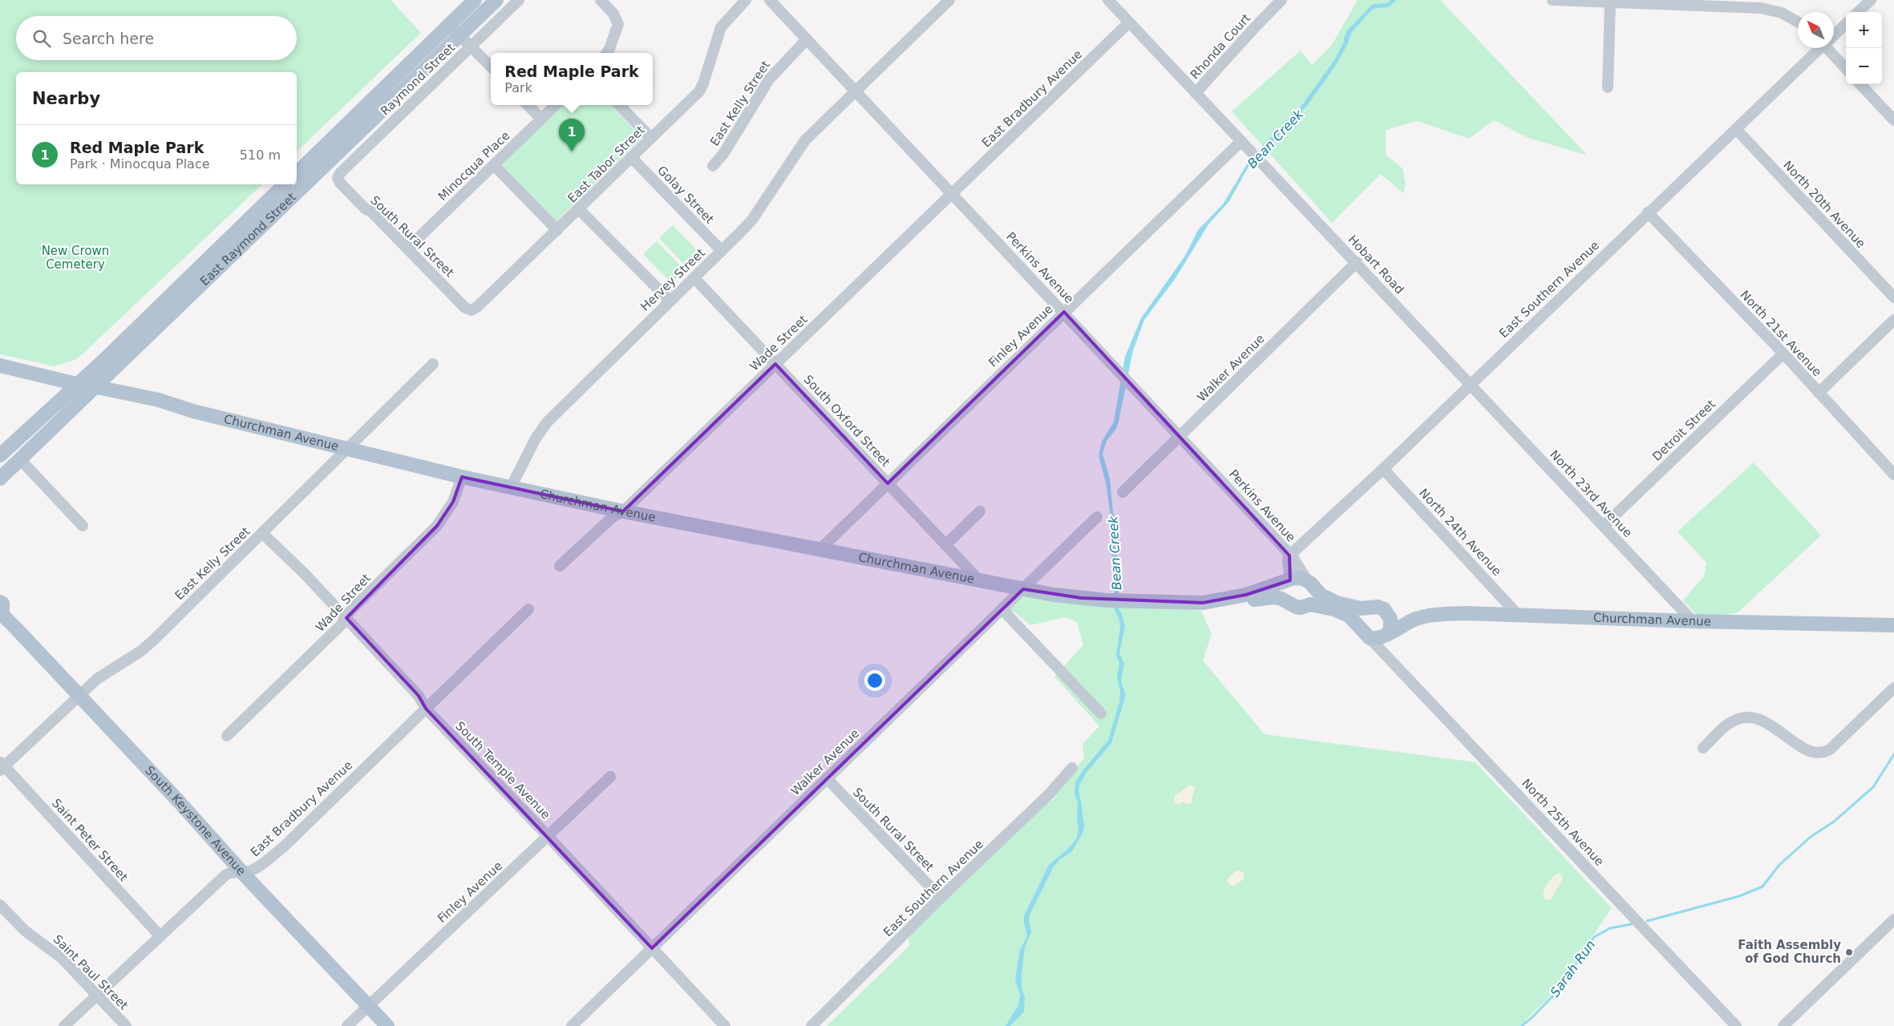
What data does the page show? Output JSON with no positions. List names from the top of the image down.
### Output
{
  "streets": {
    "main road": ["East Raymond Street", "Churchman Avenue", "South Keystone Avenue"],
    "street": [
      "Rhonda Court",
      "Raymond Street",
      "East Bradbury Avenue",
      "East Kelly Street",
      "East Tabor Street",
      "Minocqua Place",
      "Golay Street",
      "North 20th Avenue",
      "South Rural Street",
      "Hobart Road",
      "Perkins Avenue",
      "Hervey Street",
      "East Southern Avenue",
      "North 21st Avenue",
      "Finley Avenue",
      "Wade Street",
      "Walker Avenue",
      "South Oxford Street",
      "Detroit Street",
      "North 23rd Avenue",
      "North 24th Avenue",
      "South Temple Avenue",
      "North 25th Avenue",
      "Saint Peter Street",
      "Saint Paul Street"
    ]
  },
  "crossings": [
    ["Raymond Street", "South Rural Street"],
    ["East Bradbury Avenue", "Perkins Avenue"],
    ["East Bradbury Avenue", "Wade Street"],
    ["East Bradbury Avenue", "South Temple Avenue"],
    ["East Bradbury Avenue", "South Keystone Avenue"],
    ["East Bradbury Avenue", "Saint Peter Street"],
    ["East Bradbury Avenue", "Saint Paul Street"],
    ["East Kelly Street", "Perkins Avenue"],
    ["East Kelly Street", "Churchman Avenue"],
    ["East Kelly Street", "South Temple Avenue"],
    ["East Kelly Street", "South Keystone Avenue"],
    ["East Kelly Street", "Saint Peter Street"],
    ["East Tabor Street", "Golay Street"],
    ["East Tabor Street", "South Rural Street"],
    ["Minocqua Place", "South Rural Street"],
    ["Golay Street", "Hervey Street"],
    ["North 20th Avenue", "East Southern Avenue"],
    ["South Rural Street", "East Southern Avenue"],
    ["South Rural Street", "Walker Avenue"],
    ["East Raymond Street", "Churchman Avenue"],
    ["Hobart Road", "East Southern Avenue"],
    ["Hobart Road", "Walker Avenue"],
    ["Hobart Road", "North 23rd Avenue"],
    ["Perkins Avenue", "Hervey Street"],
    ["Perkins Avenue", "East Southern Avenue"],
    ["Perkins Avenue", "Finley Avenue"],
    ["Perkins Avenue", "Wade Street"],
    ["Perkins Avenue", "Walker Avenue"],
    ["Perkins Avenue", "Churchman Avenue"],
    ["Hervey Street", "South Oxford Street"],
    ["Hervey Street", "Churchman Avenue"],
    ["East Southern Avenue", "North 21st Avenue"],
    ["East Southern Avenue", "North 23rd Avenue"],
    ["East Southern Avenue", "North 24th Avenue"],
    ["North 21st Avenue", "Detroit Street"],
    ["Finley Avenue", "South Oxford Street"],
    ["Finley Avenue", "Churchman Avenue"],
    ["Finley Avenue", "South Temple Avenue"],
    ["Finley Avenue", "South Keystone Avenue"],
    ["Wade Street", "South Oxford Street"],
    ["Wade Street", "Churchman Avenue"],
    ["Wade Street", "South Temple Avenue"],
    ["Walker Avenue", "Churchman Avenue"],
    ["Walker Avenue", "South Temple Avenue"],
    ["South Oxford Street", "Churchman Avenue"],
    ["Detroit Street", "North 23rd Avenue"],
    ["Churchman Avenue", "North 23rd Avenue"],
    ["Churchman Avenue", "North 24th Avenue"],
    ["Churchman Avenue", "North 25th Avenue"]
  ],
  "water": ["Bean Creek", "Sarah Run"],
  "parks": ["New Crown Cemetery"],
  "places": ["Faith Assembly of God Church"],
  "north": "top left",
  "page": {
    "map_buttons": ["+", "−"],
    "search": "Search here",
    "popup": ["Red Maple Park", "Park"],
    "heading": "Nearby",
    "pins": "1",
    "list": [
      {
        "mark": "1",
        "name": "Red Maple Park",
        "note": "Park · Minocqua Place",
        "value": "510 m"
      }
    ]
  }
}
